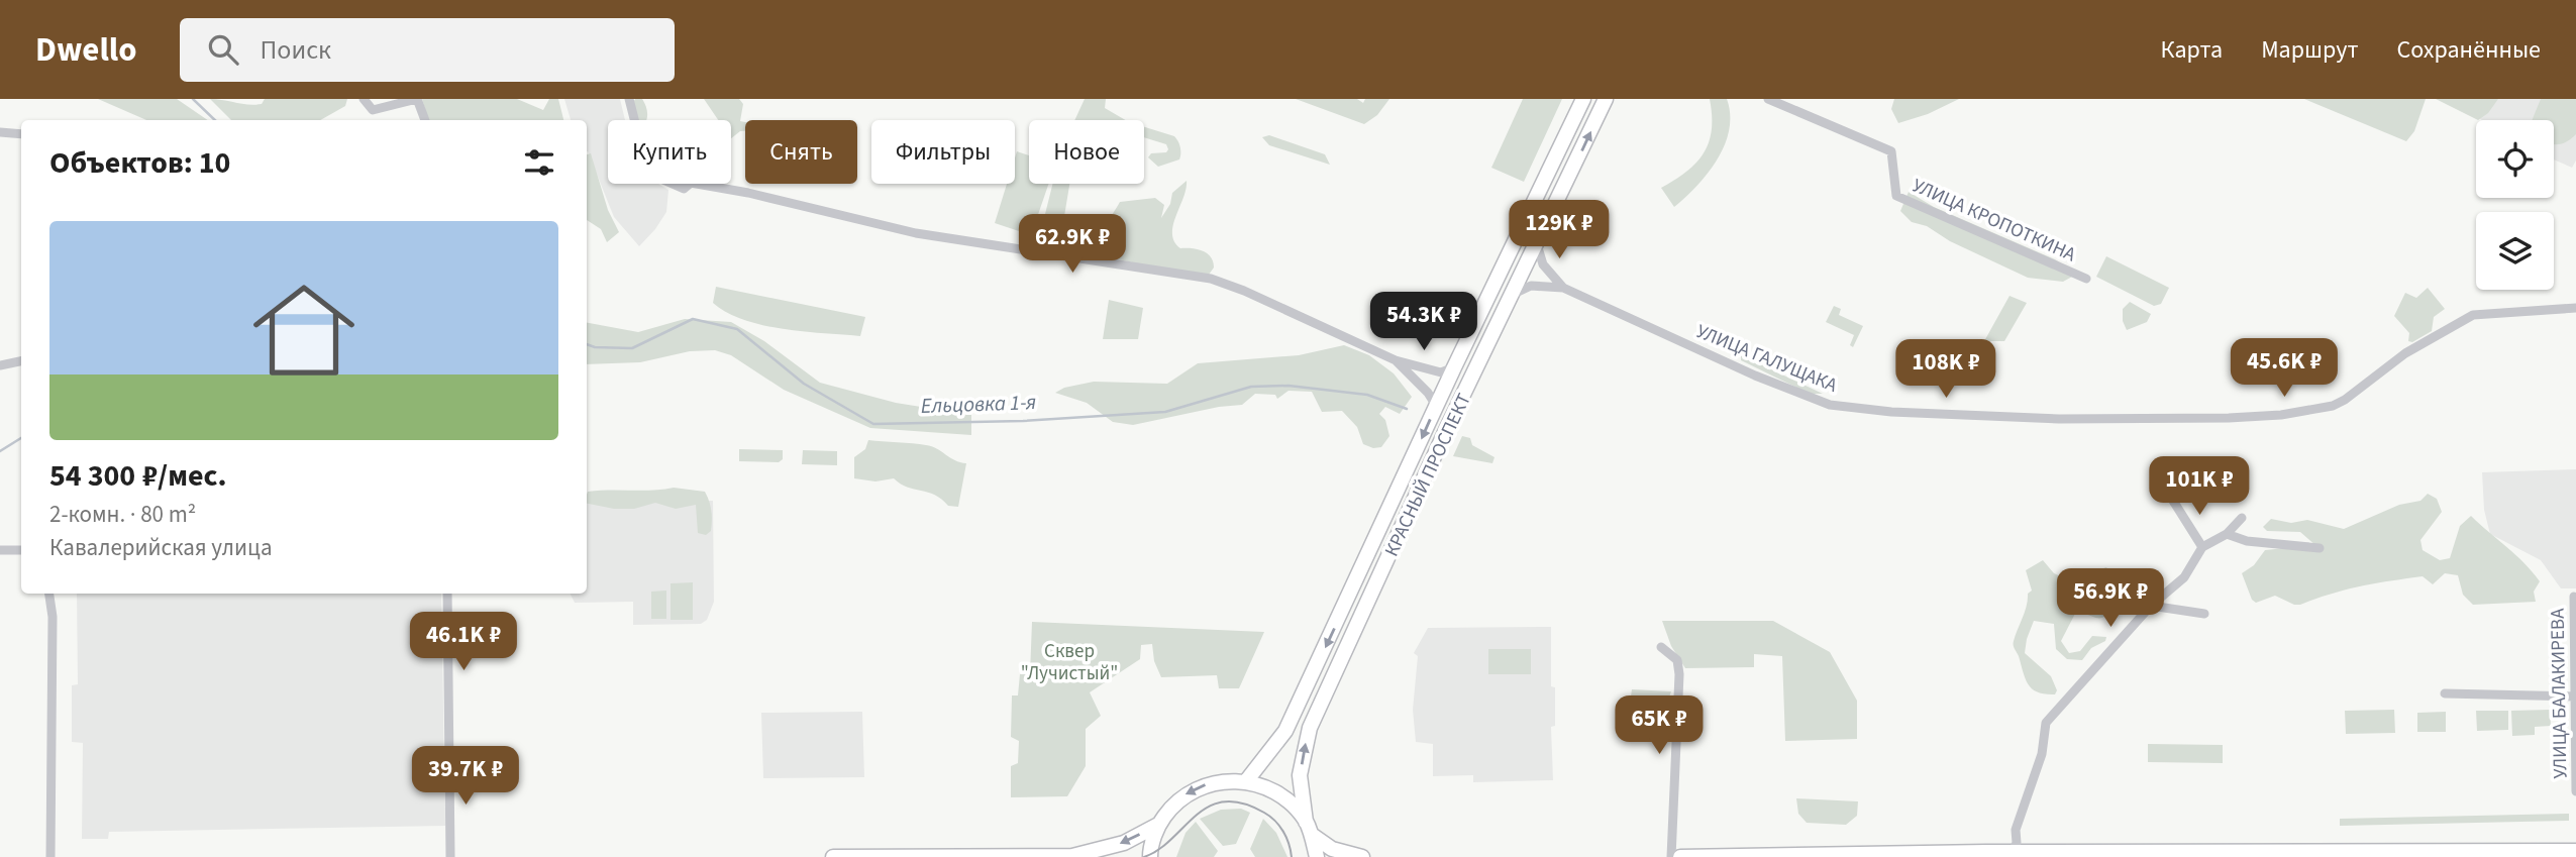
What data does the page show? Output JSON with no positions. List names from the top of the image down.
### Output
{
  "streets": {
    "main road": ["КРАСНЫЙ ПРОСПЕКТ"],
    "street": ["УЛИЦА КРОПОТКИНА", "УЛИЦА ГАЛУЩАКА", "УЛИЦА БАЛАКИРЕВА"]
  },
  "water": ["Ельцовка 1-я"],
  "parks": ["Сквер \"Лучистый\""],
  "page": {
    "header": "Dwello",
    "search": "Поиск",
    "nav": ["Карта", "Маршрут", "Сохранённые"],
    "chip": [
      "Купить",
      "Снять",
      "Фильтры",
      "Новое"
    ],
    "heading": "Объектов: 10",
    "price": [
      "129K ₽",
      "62.9K ₽",
      "54.3K ₽",
      "45.6K ₽",
      "108K ₽",
      "101K ₽",
      "56.9K ₽",
      "46.1K ₽",
      "65K ₽",
      "39.7K ₽"
    ],
    "list": [
      {
        "name": "54 300 ₽/мес.",
        "note": "2-комн. · 80 m² · Кавалерийская улица"
      }
    ]
  }
}
